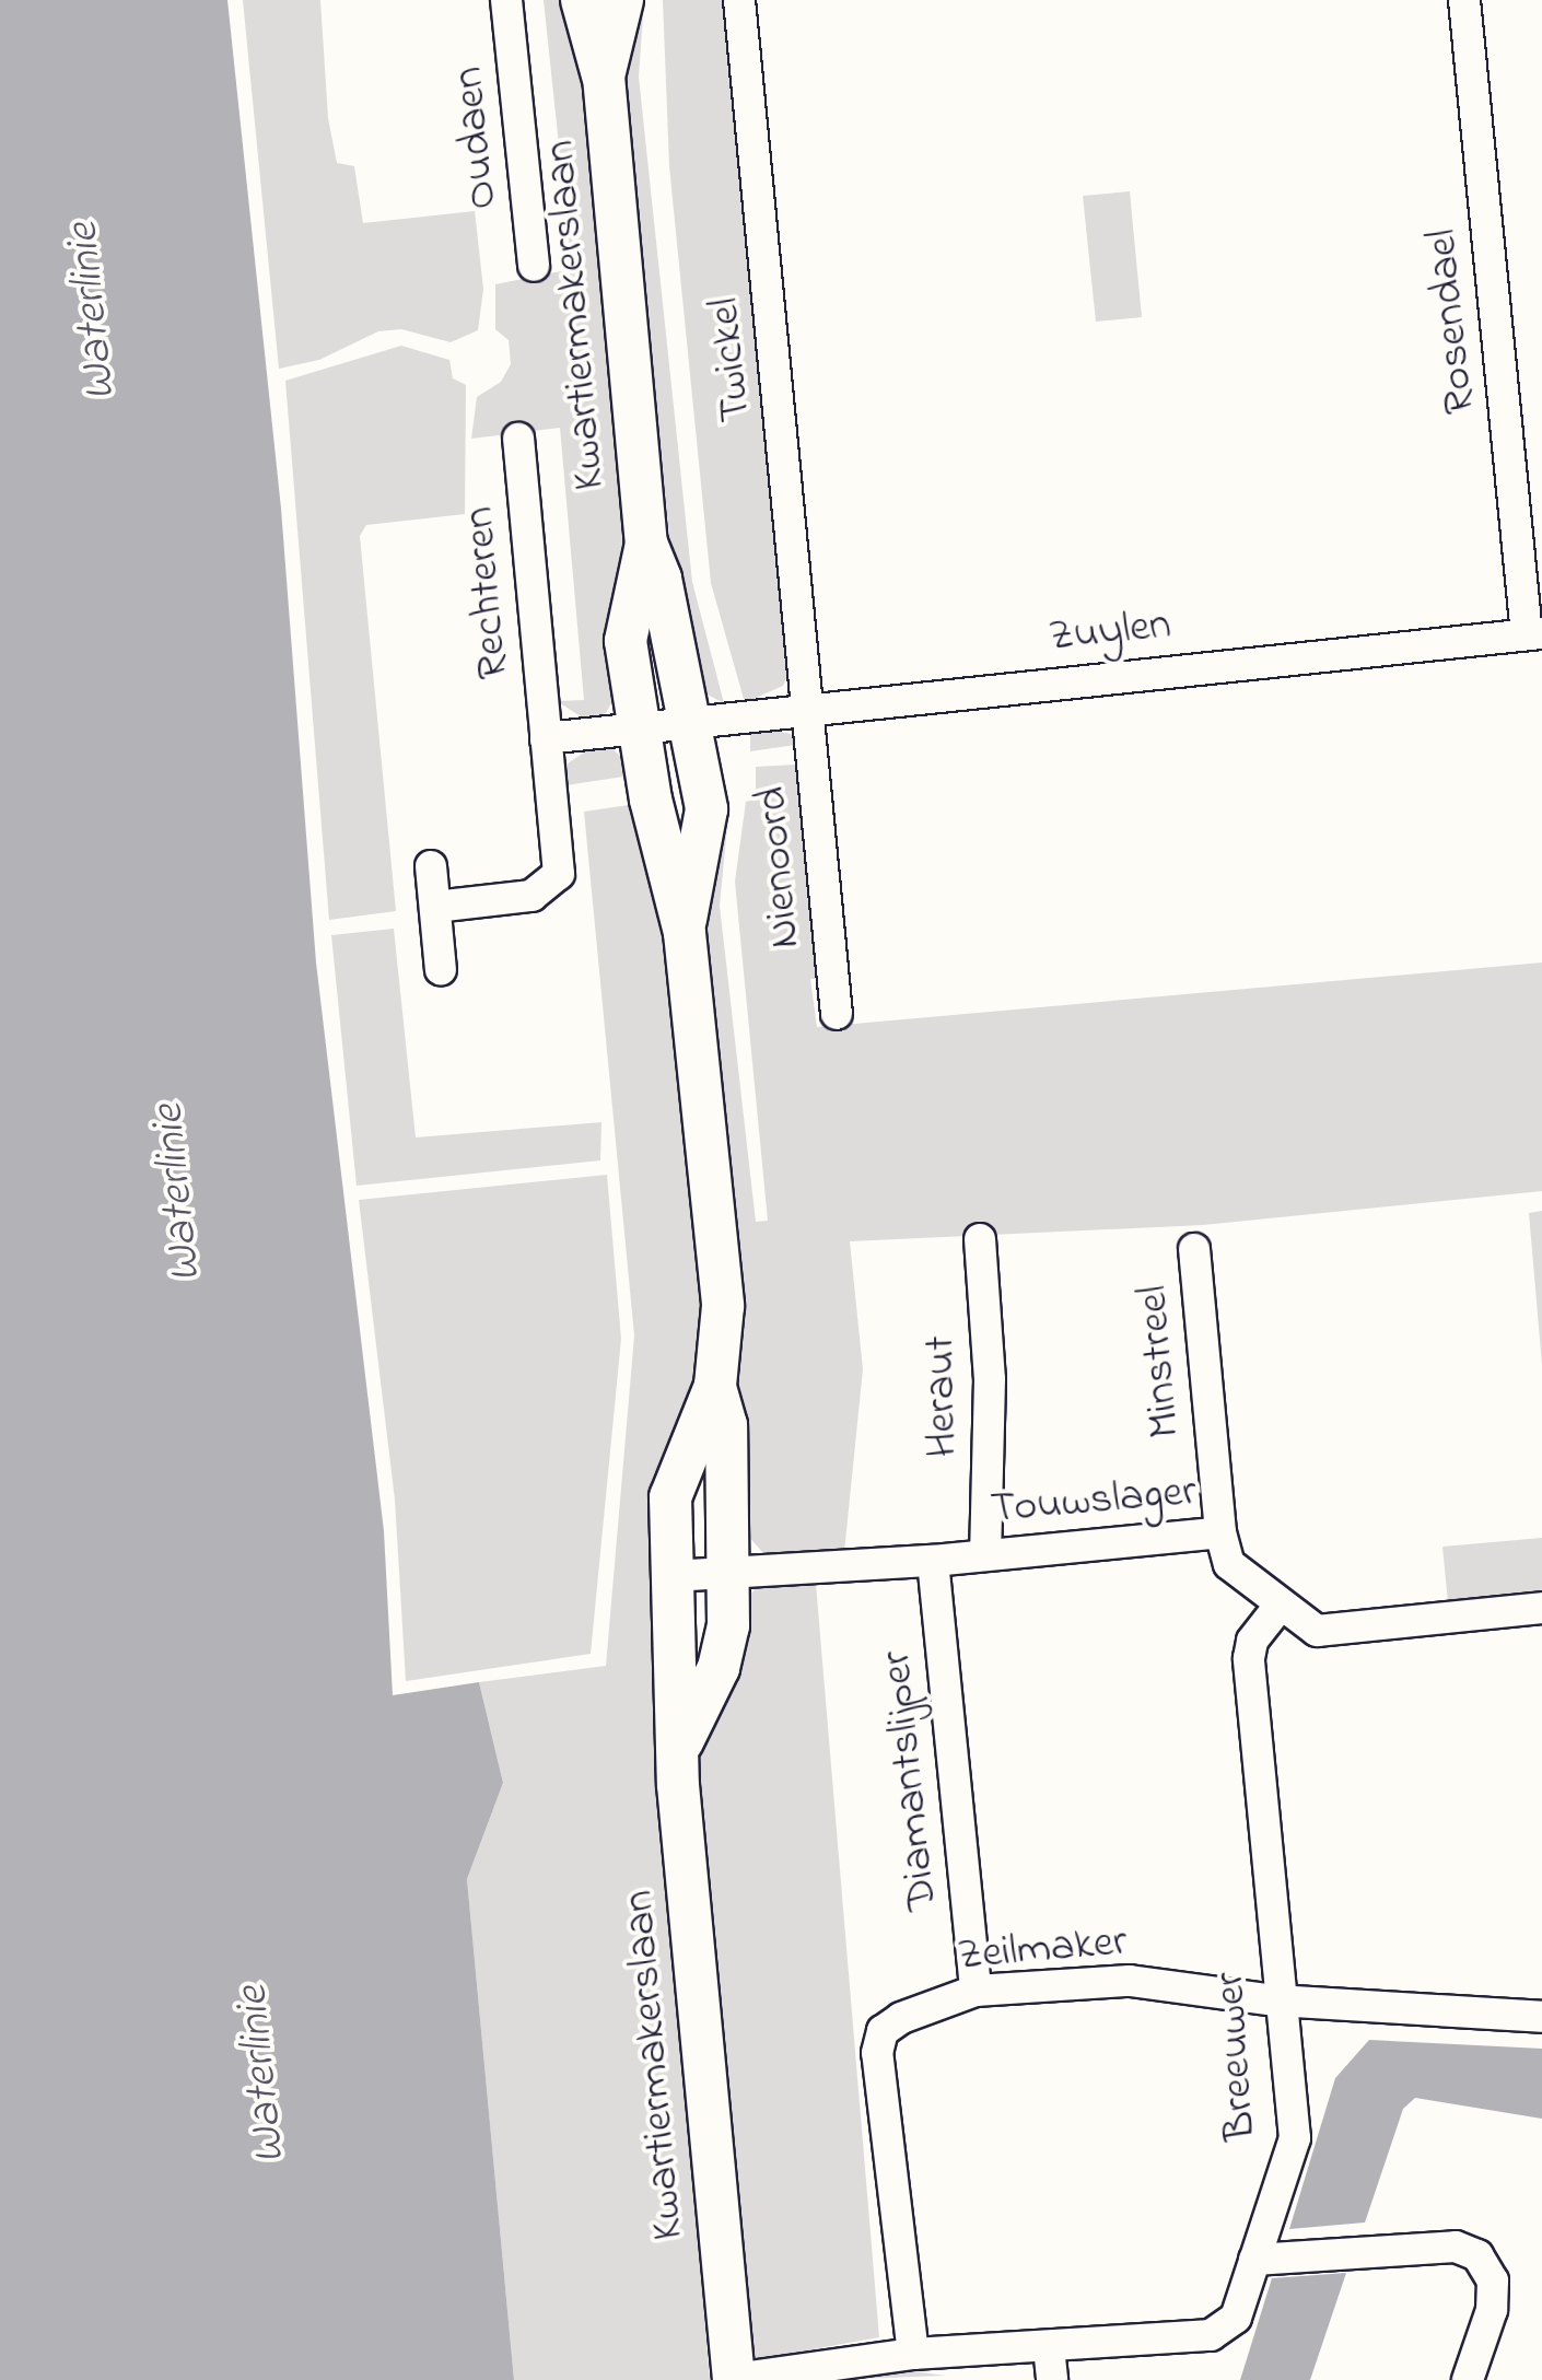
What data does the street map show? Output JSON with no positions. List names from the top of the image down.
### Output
{
  "streets": {
    "main road": ["Kwartiermakerslaan"],
    "street": [
      "Oudaen",
      "Rosendael",
      "Twickel",
      "Rechteren",
      "Zuylen",
      "Nienoord",
      "Minstreel",
      "Heraut",
      "Touwslager",
      "Diamantslijper",
      "Zeilmaker",
      "Breeuwer"
    ]
  },
  "crossings": [
    ["Kwartiermakerslaan", "Zuylen"],
    ["Kwartiermakerslaan", "Touwslager"],
    ["Kwartiermakerslaan", "Breeuwer"],
    ["Rosendael", "Zuylen"],
    ["Twickel", "Zuylen"],
    ["Twickel", "Nienoord"],
    ["Zuylen", "Nienoord"],
    ["Minstreel", "Touwslager"],
    ["Heraut", "Touwslager"],
    ["Touwslager", "Diamantslijper"],
    ["Touwslager", "Breeuwer"],
    ["Diamantslijper", "Zeilmaker"],
    ["Zeilmaker", "Breeuwer"]
  ],
  "water": ["Waterlinie"]
}
